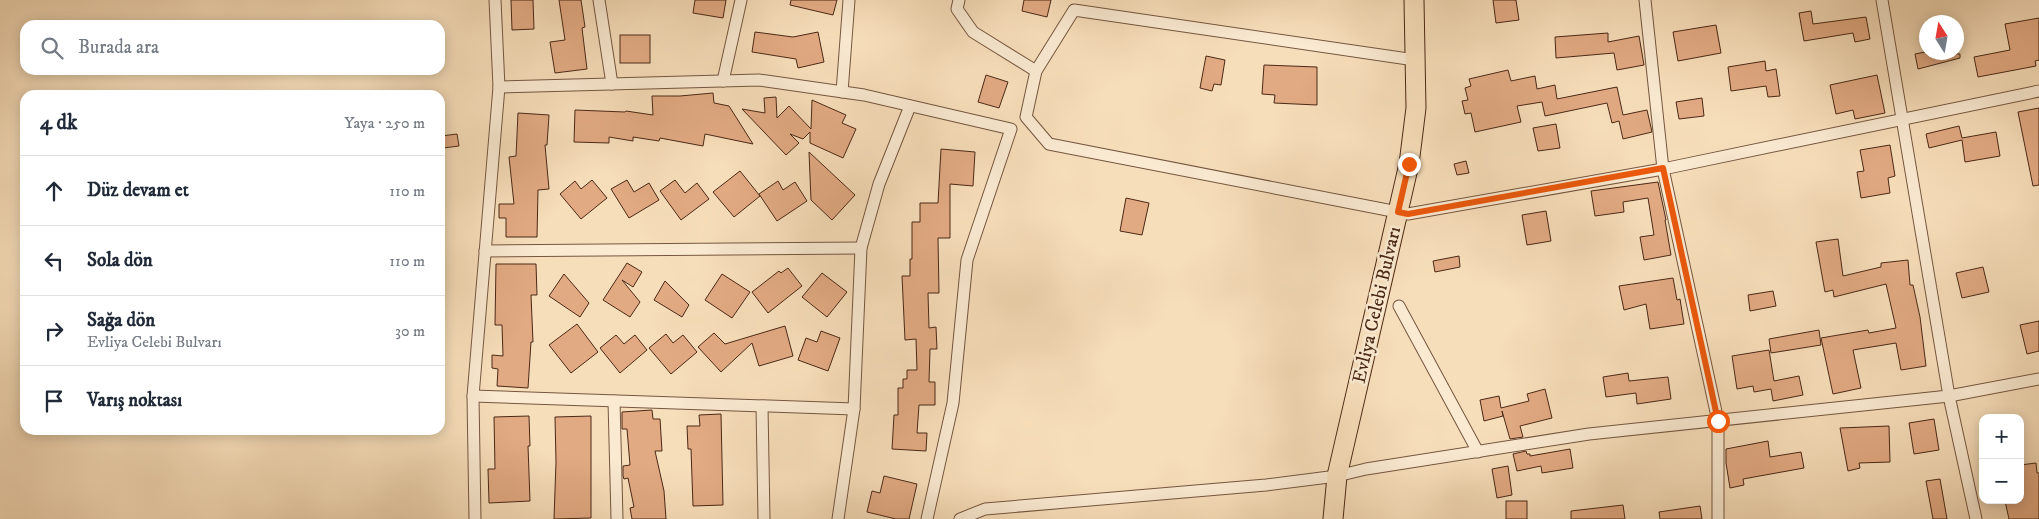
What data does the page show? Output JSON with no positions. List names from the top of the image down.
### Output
{
  "streets": {
    "main road": ["Evliya Celebi Bulvarı"]
  },
  "north": "top",
  "page": {
    "search": "Burada ara",
    "heading": ["4 dk", "Yaya · 250 m"],
    "list": [
      ["Düz devam et", "110 m"],
      ["Sola dön", "110 m"],
      ["Sağa dön", "Evliya Celebi Bulvarı", "30 m"],
      "Varış noktası"
    ],
    "map_buttons": ["+", "−"]
  }
}
